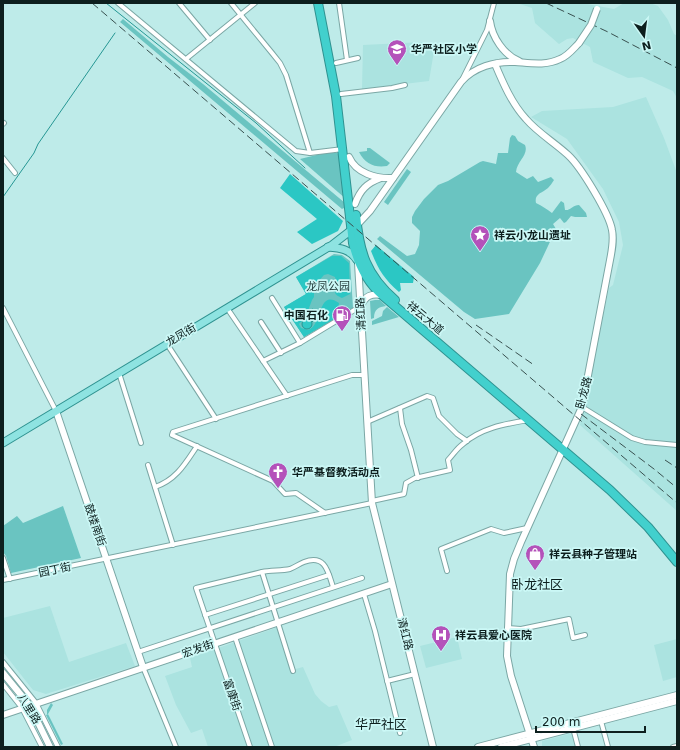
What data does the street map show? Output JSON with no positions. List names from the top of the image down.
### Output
{
  "streets": {
    "highway": ["祥云大道"],
    "main road": [
      "清红路",
      "龙凤街",
      "卧龙路",
      "鼓楼南街",
      "宏发街",
      "八里路"
    ],
    "street": ["园丁街", "富康街"]
  },
  "crossings": [
    ["清红路", "祥云大道"],
    ["清红路", "园丁街"],
    ["清红路", "宏发街"],
    ["祥云大道", "龙凤街"],
    ["祥云大道", "卧龙路"],
    ["龙凤街", "鼓楼南街"],
    ["鼓楼南街", "园丁街"],
    ["鼓楼南街", "宏发街"],
    ["宏发街", "富康街"],
    ["宏发街", "八里路"]
  ],
  "districts": ["卧龙社区", "华严社区"],
  "parks": ["龙凤公园"],
  "places": {
    "school or university": ["华严社区小学"],
    "place": ["祥云小龙山遗址"],
    "fuel station": ["中国石化"],
    "church": ["华严基督教活动点"],
    "shop": ["祥云县种子管理站"],
    "hospital": ["祥云县爱心医院"]
  },
  "scale_bar": "200 m",
  "north": "bottom"
}
